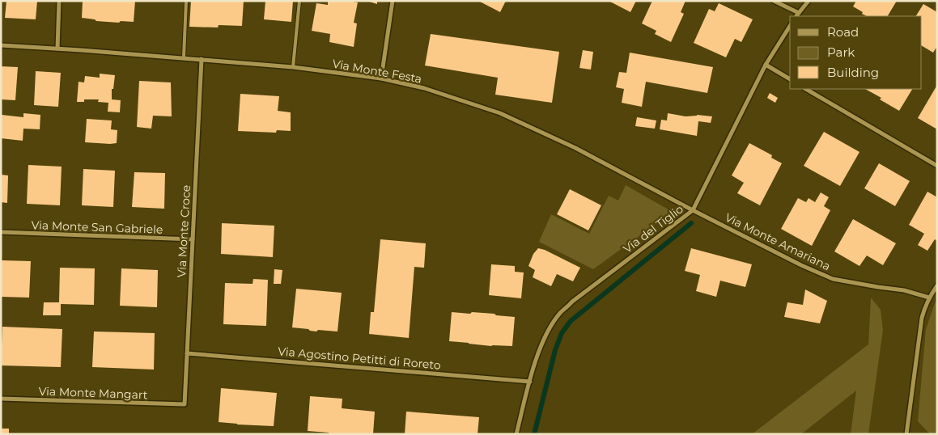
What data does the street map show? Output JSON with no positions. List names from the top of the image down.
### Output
{
  "streets": {
    "street": [
      "Via Monte Festa",
      "Via Monte San Gabriele",
      "Via del Tiglio",
      "Via Monte Croce",
      "Via Monte Amariana",
      "Via Agostino Petitti di Roreto",
      "Via Monte Mangart"
    ]
  },
  "crossings": [
    ["Via Monte Festa", "Via del Tiglio"],
    ["Via Monte Festa", "Via Monte Croce"],
    ["Via Monte Festa", "Via Monte Amariana"],
    ["Via Monte San Gabriele", "Via Monte Croce"],
    ["Via del Tiglio", "Via Monte Amariana"],
    ["Via del Tiglio", "Via Agostino Petitti di Roreto"],
    ["Via Monte Croce", "Via Agostino Petitti di Roreto"],
    ["Via Monte Croce", "Via Monte Mangart"]
  ],
  "legend": ["Road", "Park", "Building"]
}
